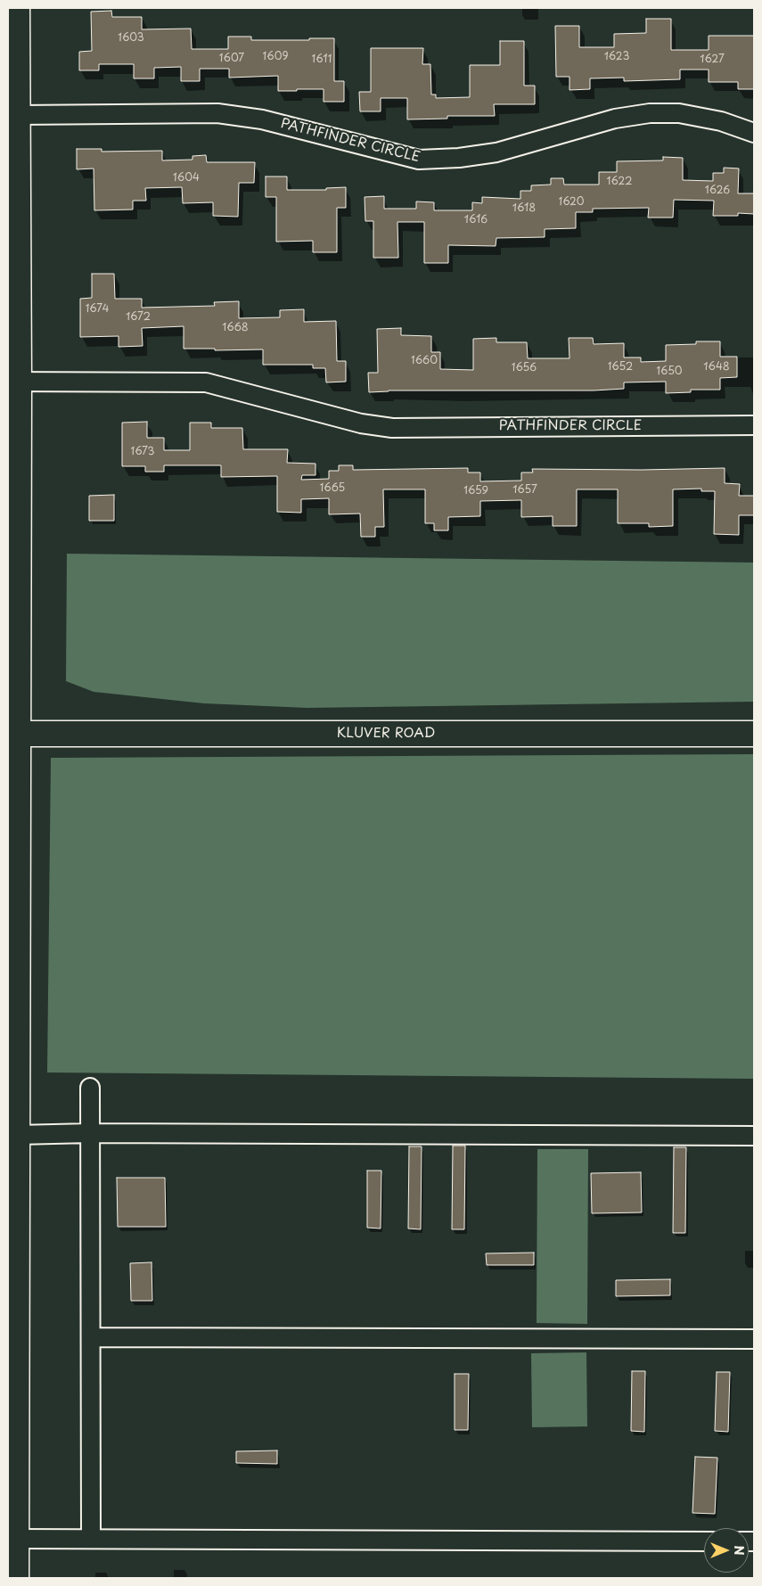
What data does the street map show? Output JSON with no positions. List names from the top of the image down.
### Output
{
  "streets": {
    "street": ["PATHFINDER CIRCLE", "KLUVER ROAD"]
  },
  "house_numbers": [
    "1603",
    "1609",
    "1623",
    "1607",
    "1611",
    "1627",
    "1604",
    "1622",
    "1626",
    "1620",
    "1618",
    "1616",
    "1674",
    "1672",
    "1668",
    "1660",
    "1652",
    "1648",
    "1656",
    "1650",
    "1673",
    "1665",
    "1657",
    "1659"
  ],
  "north": "right"
}
